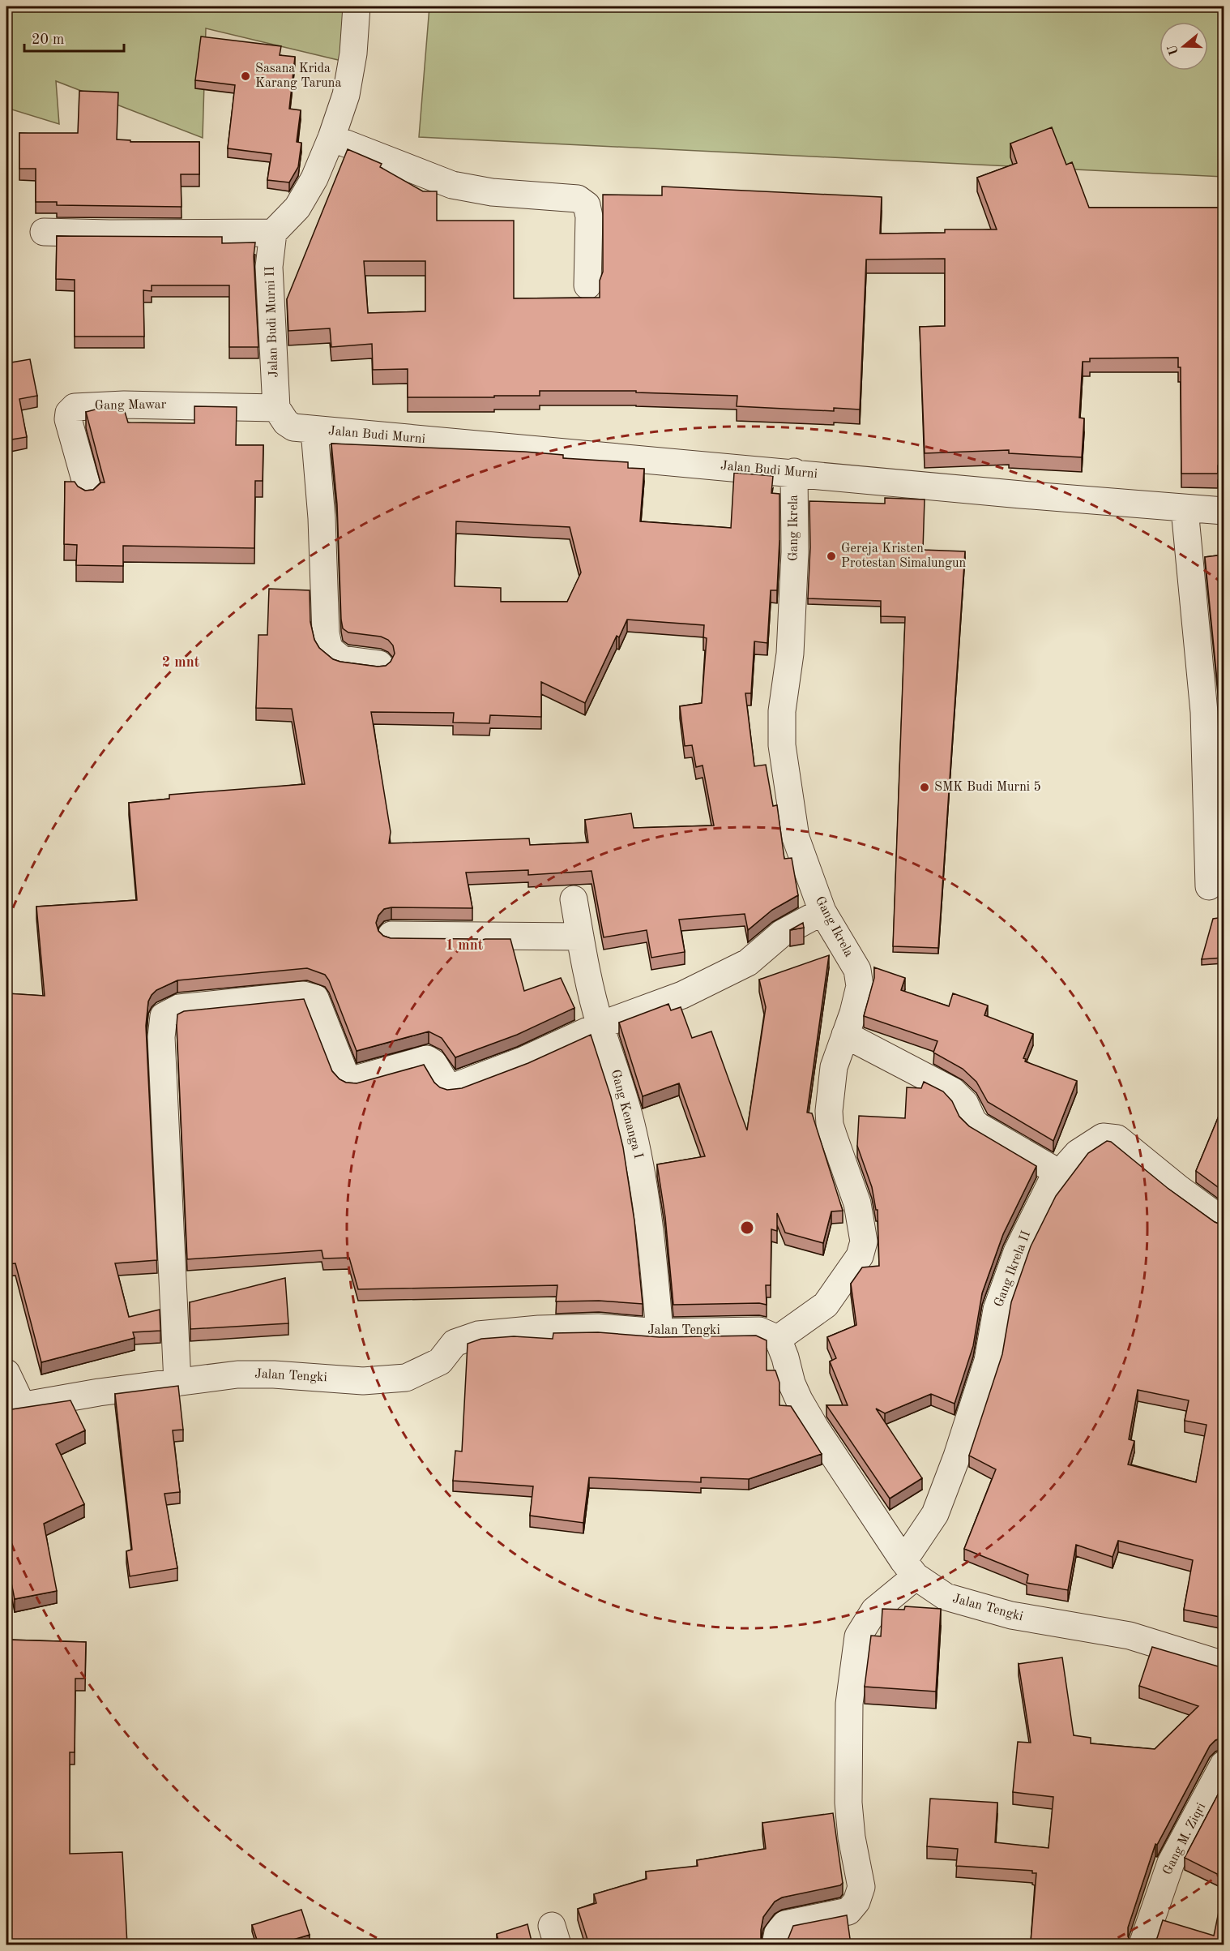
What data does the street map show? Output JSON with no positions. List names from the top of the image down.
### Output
{
  "streets": {
    "street": [
      "Jalan Budi Murni II",
      "Gang Mawar",
      "Jalan Budi Murni",
      "Gang Ikrela",
      "Gang Kenanga I",
      "Gang Ikrela II",
      "Jalan Tengki",
      "Gang M. Ziqri"
    ]
  },
  "crossings": [
    ["Jalan Budi Murni II", "Gang Mawar"],
    ["Jalan Budi Murni", "Gang Ikrela"],
    ["Gang Ikrela", "Jalan Tengki"],
    ["Gang Kenanga I", "Jalan Tengki"],
    ["Gang Ikrela II", "Jalan Tengki"]
  ],
  "places": ["Sasana Krida Karang Taruna", "Gereja Kristen Protestan Simalungun", "SMK Budi Murni 5"],
  "scale_bar": "20 m",
  "north": "left",
  "rings": ["2 mnt", "1 mnt"]
}
